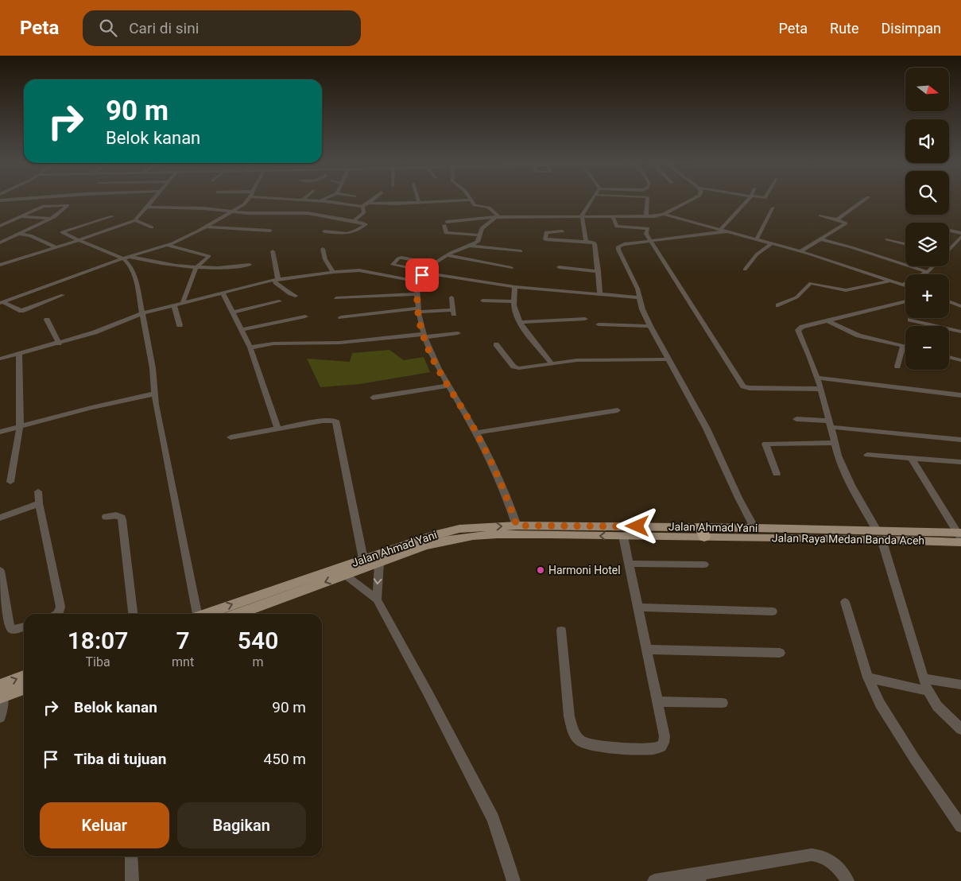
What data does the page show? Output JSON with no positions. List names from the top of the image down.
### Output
{
  "streets": {
    "main road": ["Jalan Ahmad Yani", "Jalan Raya Medan Banda Aceh"]
  },
  "crossings": [
    ["Jalan Ahmad Yani", "Jalan Raya Medan Banda Aceh"]
  ],
  "one_way": ["Jalan Ahmad Yani", "Jalan Raya Medan Banda Aceh"],
  "places": ["Harmoni Hotel"],
  "north": "right",
  "page": {
    "header": "Peta",
    "search": "Cari di sini",
    "nav": ["Peta", "Rute", "Disimpan"],
    "map_buttons": ["+", "−"],
    "turn": ["90 m", "Belok kanan"],
    "eta": [
      "18:07",
      "Tiba",
      "7",
      "mnt",
      "540",
      "m"
    ],
    "list": [
      {
        "name": "Belok kanan",
        "value": "90 m"
      },
      {
        "name": "Tiba di tujuan",
        "value": "450 m"
      }
    ],
    "buttons": ["Keluar", "Bagikan"]
  }
}
